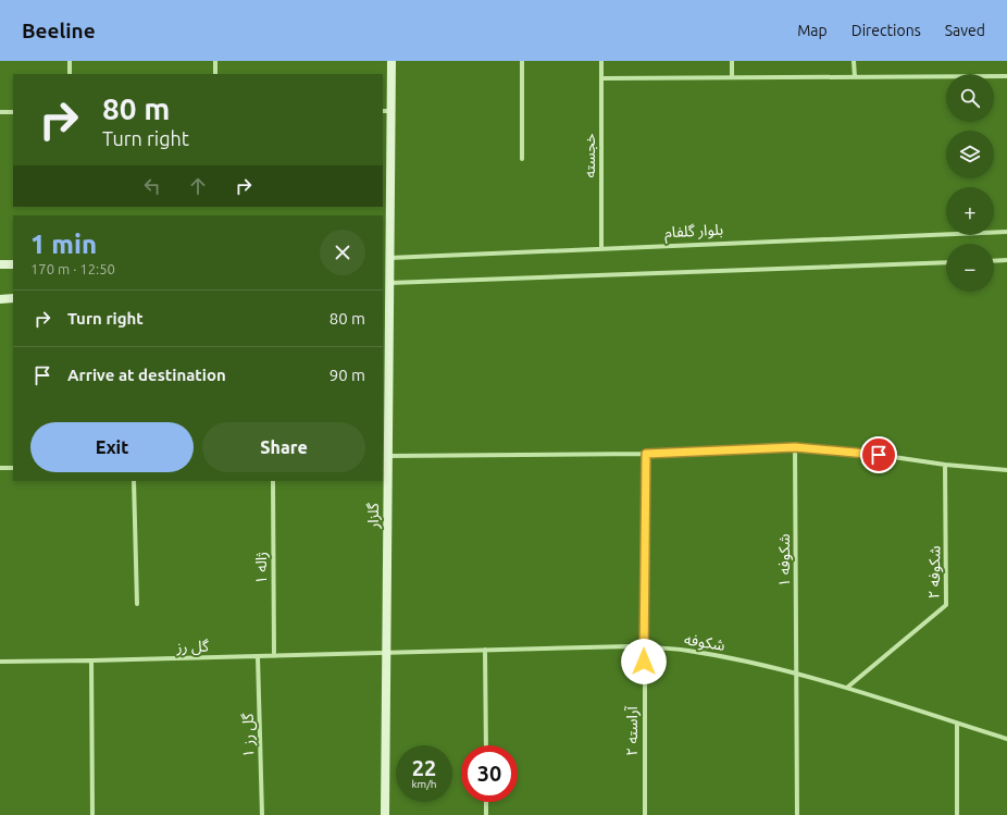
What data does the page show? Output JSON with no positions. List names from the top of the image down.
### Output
{
  "streets": {
    "street": [
      "خجسته",
      "بلوار گلفام",
      "گلزار",
      "شکوفه ۱",
      "ژاله ۱",
      "شکوفه ۲",
      "شکوفه",
      "گل رز",
      "آراسته ۲",
      "گل رز ۱"
    ]
  },
  "crossings": [
    ["خجسته", "بلوار گلفام"],
    ["بلوار گلفام", "گلزار"],
    ["گلزار", "شکوفه"],
    ["گلزار", "گل رز"],
    ["شکوفه ۱", "شکوفه"],
    ["ژاله ۱", "گل رز"],
    ["شکوفه ۲", "شکوفه"],
    ["شکوفه", "گل رز"],
    ["شکوفه", "آراسته ۲"],
    ["گل رز", "گل رز ۱"]
  ],
  "page": {
    "header": "Beeline",
    "nav": ["Map", "Directions", "Saved"],
    "map_buttons": ["+", "−"],
    "turn": ["80 m", "Turn right"],
    "heading": ["1 min", "170 m · 12:50"],
    "list": [
      {
        "name": "Turn right",
        "value": "80 m"
      },
      {
        "name": "Arrive at destination",
        "value": "90 m"
      }
    ],
    "buttons": ["Exit", "Share"],
    "speed": "22 km/h",
    "limit": "30"
  }
}
